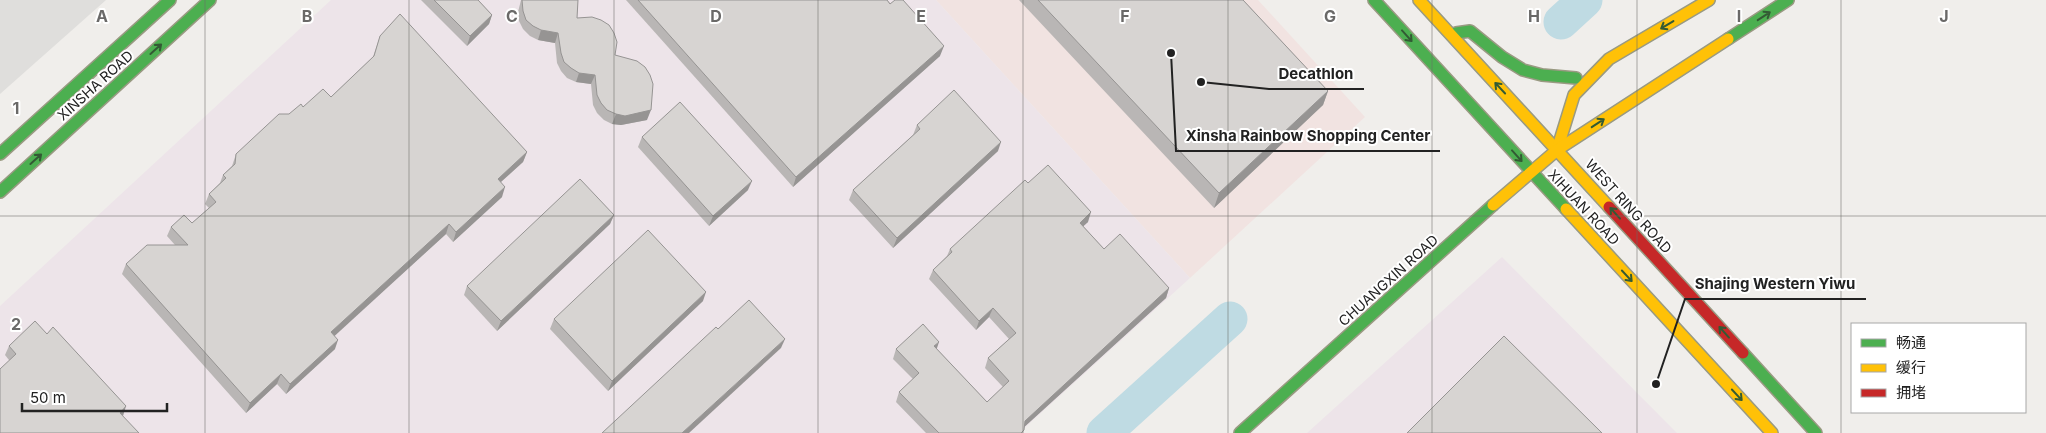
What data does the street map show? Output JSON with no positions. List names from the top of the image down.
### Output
{
  "streets": {
    "main road": [
      "XINSHA ROAD",
      "WEST RING ROAD",
      "XIHUAN ROAD",
      "CHUANGXIN ROAD"
    ]
  },
  "crossings": [
    ["WEST RING ROAD", "CHUANGXIN ROAD"],
    ["XIHUAN ROAD", "CHUANGXIN ROAD"]
  ],
  "one_way": ["WEST RING ROAD", "XIHUAN ROAD"],
  "places": ["Xinsha Rainbow Shopping Center", "Decathlon", "Shajing Western Yiwu"],
  "legend": ["畅通", "缓行", "拥堵"],
  "scale_bar": "50 m",
  "grid": {
    "columns": [
      "A",
      "B",
      "C",
      "D",
      "E",
      "F",
      "G",
      "H",
      "I",
      "J"
    ],
    "rows": ["1", "2"]
  }
}
